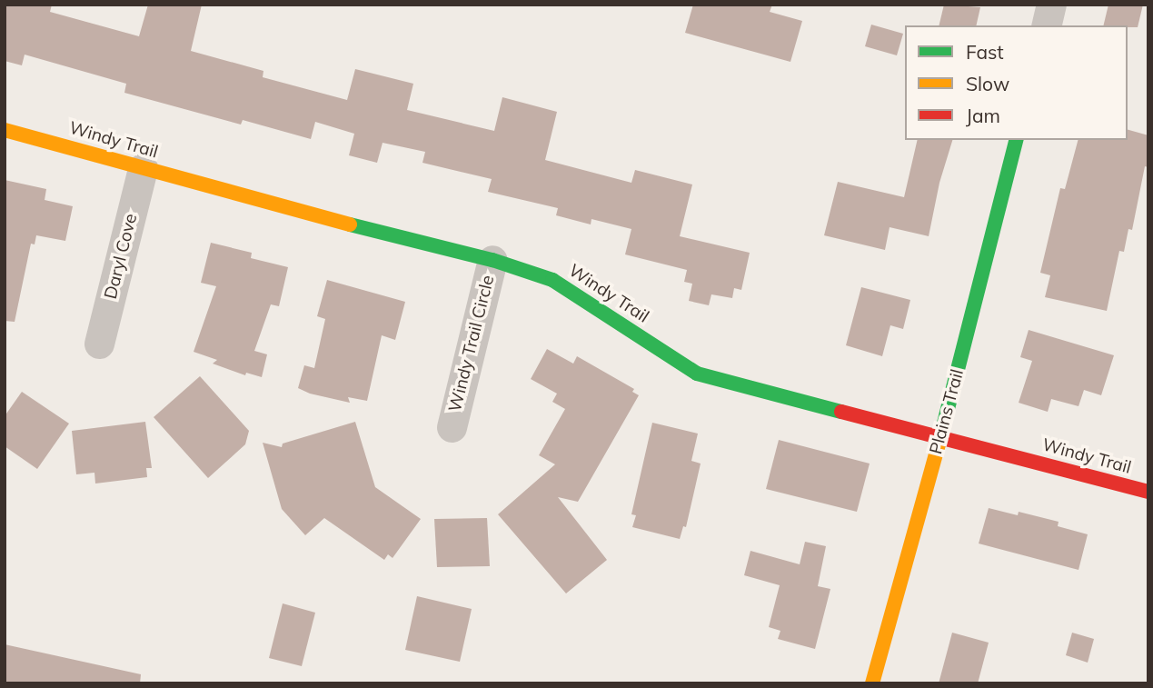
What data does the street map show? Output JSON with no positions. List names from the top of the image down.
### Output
{
  "streets": {
    "street": [
      "Windy Trail",
      "Daryl Cove",
      "Windy Trail Circle",
      "Plains Trail"
    ]
  },
  "crossings": [
    ["Windy Trail", "Daryl Cove"],
    ["Windy Trail", "Windy Trail Circle"],
    ["Windy Trail", "Plains Trail"]
  ],
  "legend": ["Fast", "Slow", "Jam"]
}
